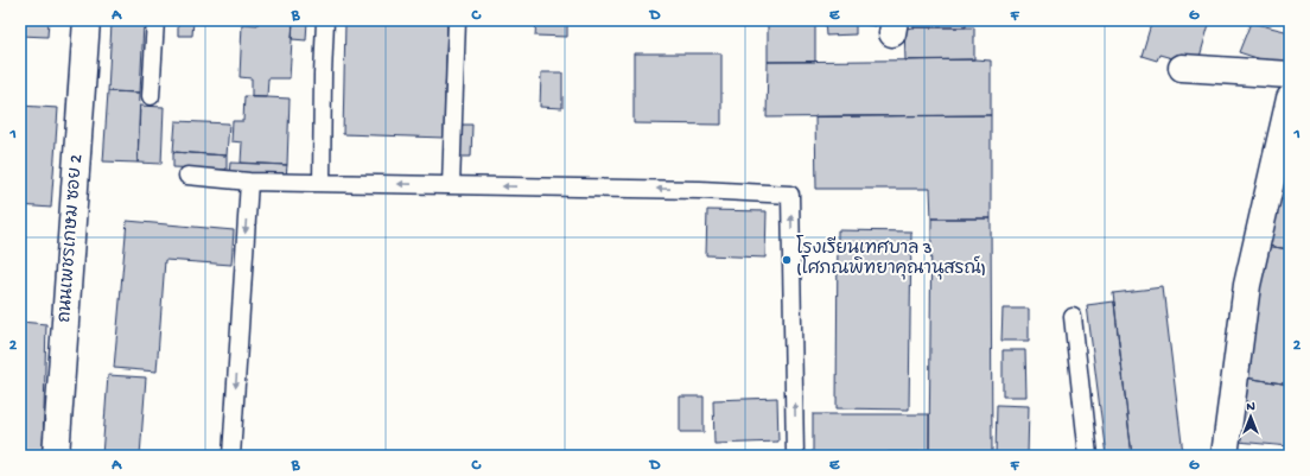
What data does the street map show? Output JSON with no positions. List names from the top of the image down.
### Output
{
  "streets": {
    "street": ["ถนนเพชรเกษม ซอย 2"]
  },
  "places": ["โรงเรียนเทศบาล 3 (โศภณพิทยาคุณานุสรณ์)"],
  "north": "top",
  "grid": {
    "columns": [
      "A",
      "B",
      "C",
      "D",
      "E",
      "F",
      "G"
    ],
    "rows": ["1", "2"]
  }
}
